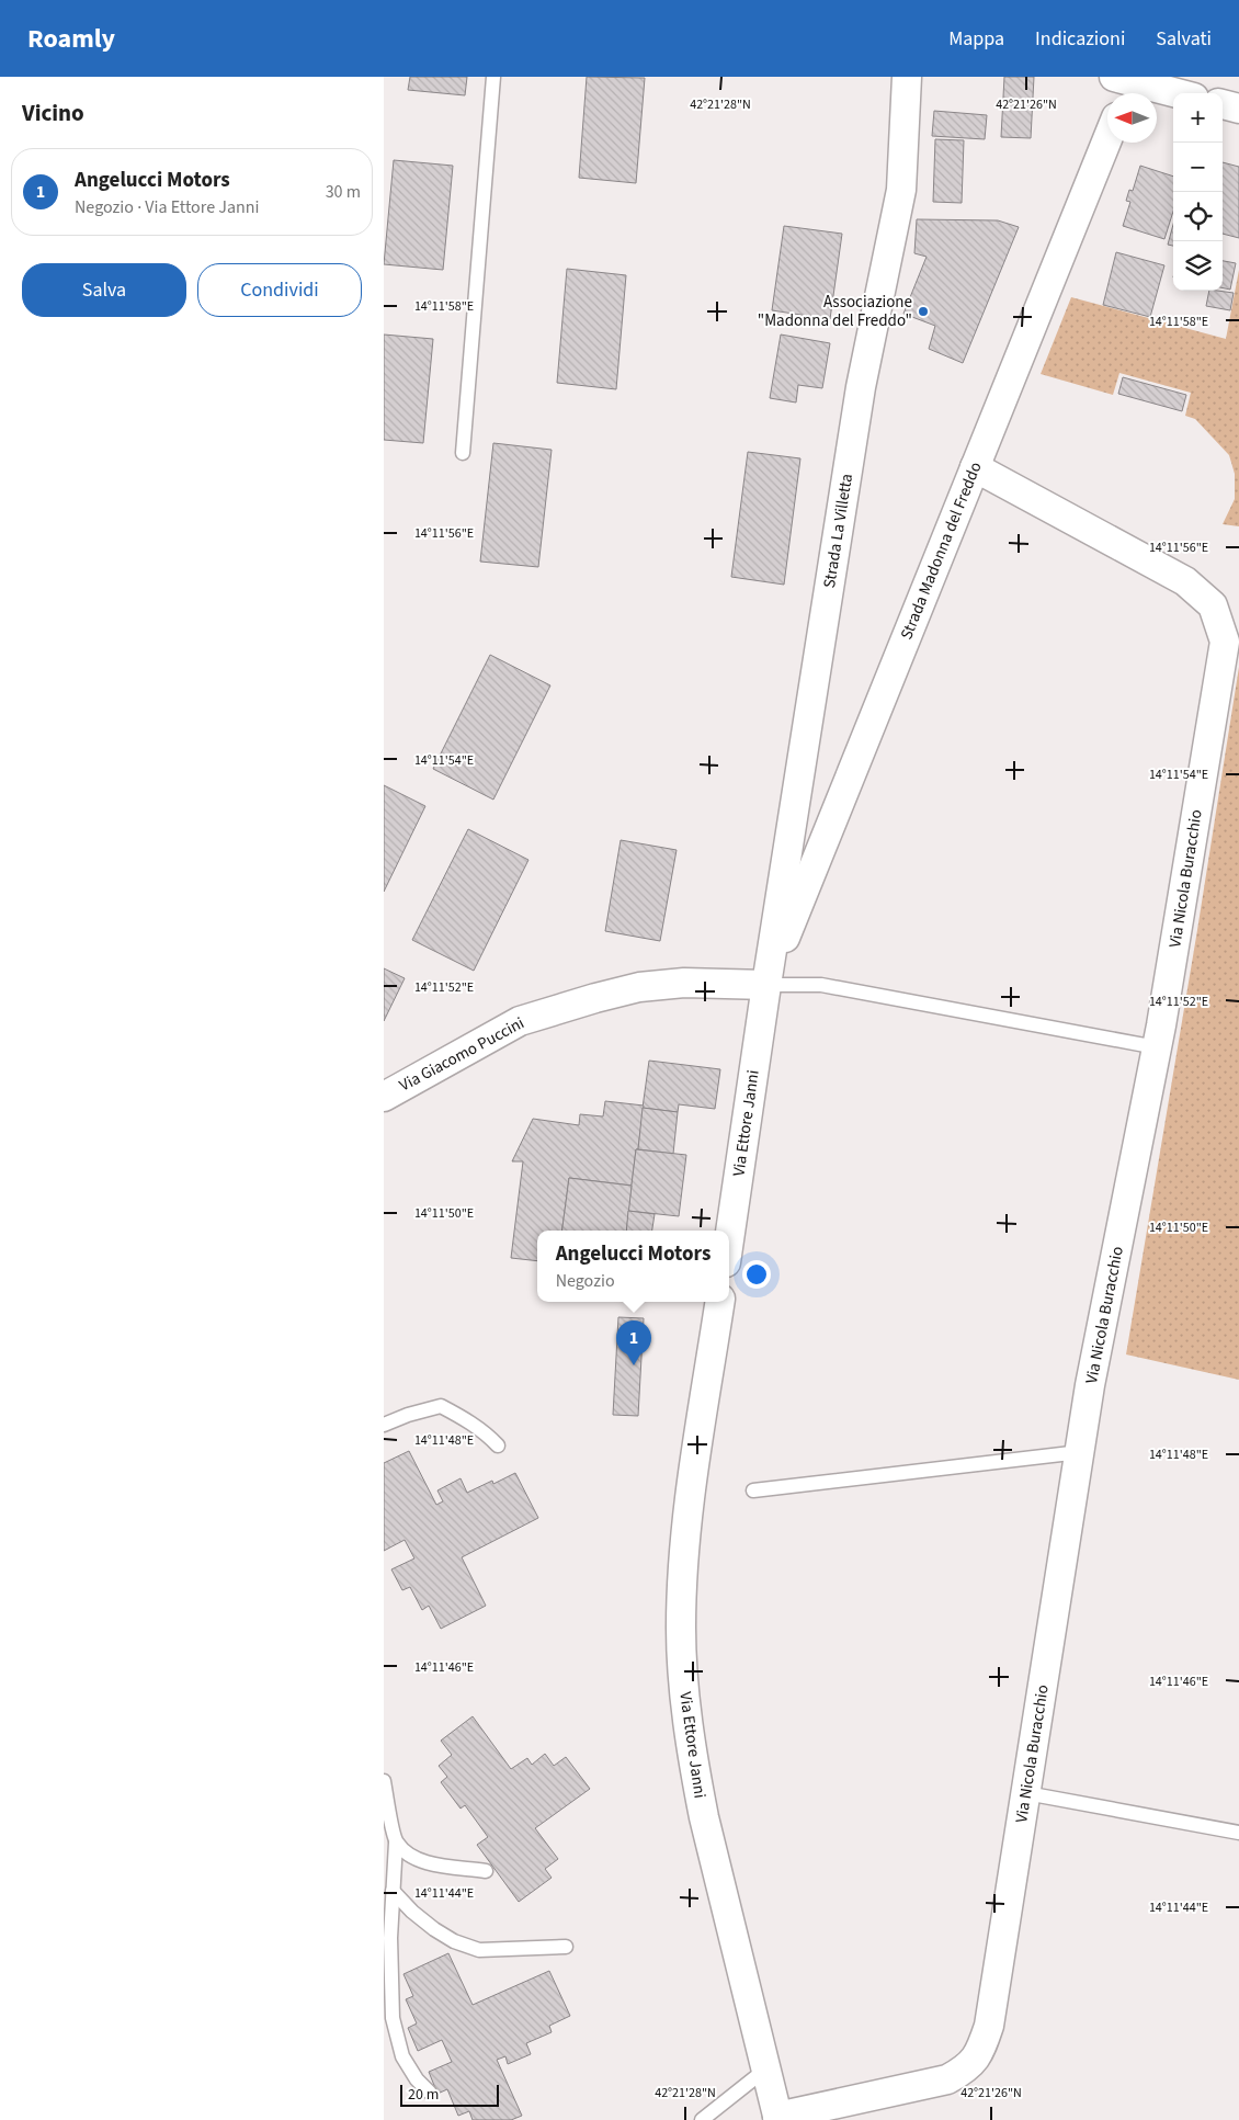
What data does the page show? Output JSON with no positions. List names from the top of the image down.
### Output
{
  "streets": {
    "street": [
      "Strada La Villetta",
      "Strada Madonna del Freddo",
      "Via Nicola Buracchio",
      "Via Giacomo Puccini",
      "Via Ettore Janni"
    ]
  },
  "crossings": [
    ["Strada La Villetta", "Strada Madonna del Freddo"],
    ["Strada La Villetta", "Via Giacomo Puccini"],
    ["Strada La Villetta", "Via Ettore Janni"],
    ["Strada Madonna del Freddo", "Via Nicola Buracchio"],
    ["Strada Madonna del Freddo", "Via Giacomo Puccini"],
    ["Strada Madonna del Freddo", "Via Ettore Janni"],
    ["Via Nicola Buracchio", "Via Ettore Janni"],
    ["Via Giacomo Puccini", "Via Ettore Janni"]
  ],
  "places": ["Associazione \"Madonna del Freddo\""],
  "scale_bar": "20 m",
  "north": "left",
  "page": {
    "header": "Roamly",
    "nav": ["Mappa", "Indicazioni", "Salvati"],
    "heading": "Vicino",
    "map_buttons": ["+", "−"],
    "list": [
      {
        "mark": "1",
        "name": "Angelucci Motors",
        "note": "Negozio · Via Ettore Janni",
        "value": "30 m"
      }
    ],
    "buttons": ["Salva", "Condividi"],
    "popup": ["Angelucci Motors", "Negozio"],
    "pins": "1",
    "scale": "20 m"
  },
  "coordinates": [
    "42°21'28\"N",
    "42°21'26\"N",
    "14°11'58\"E",
    "14°11'56\"E",
    "14°11'54\"E",
    "14°11'52\"E",
    "14°11'50\"E",
    "14°11'48\"E",
    "14°11'46\"E",
    "14°11'44\"E"
  ]
}
